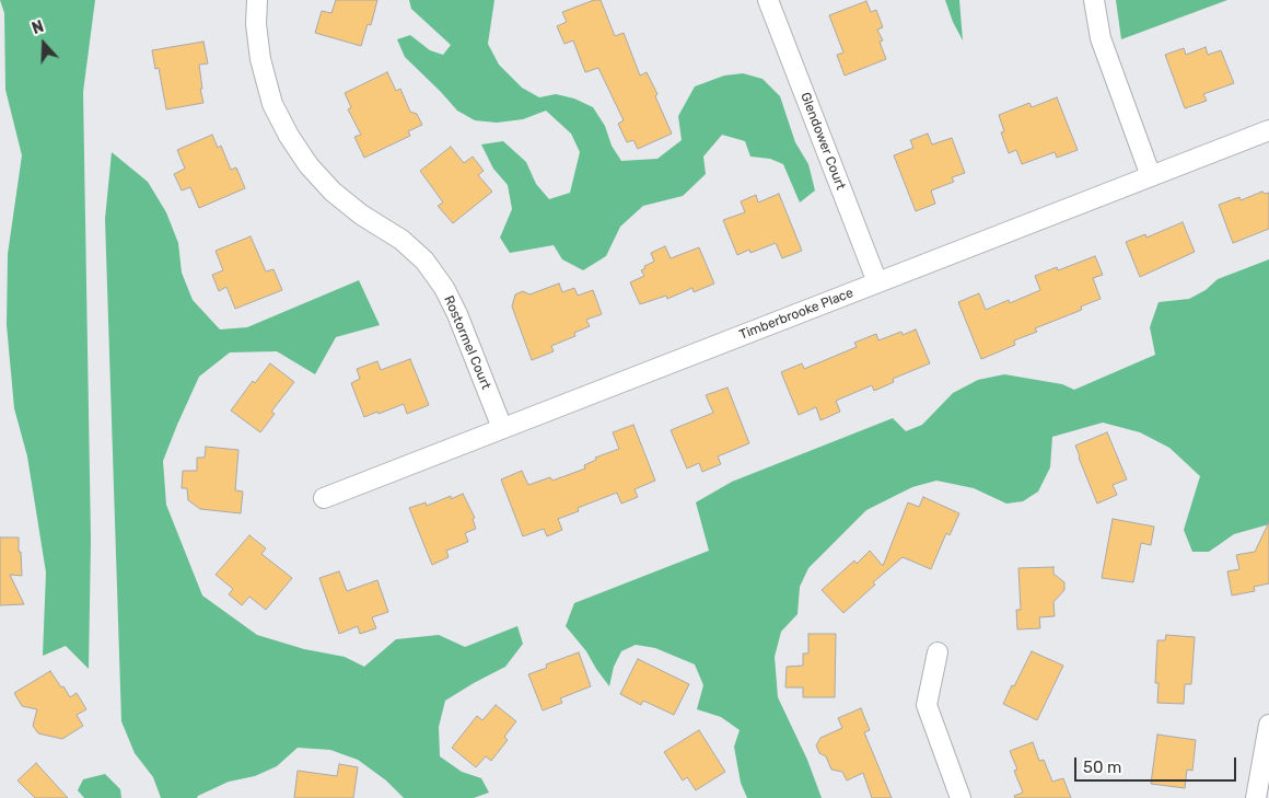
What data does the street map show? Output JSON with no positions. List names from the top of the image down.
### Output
{
  "streets": {
    "street": ["Glendower Court", "Timberbrooke Place", "Rostormel Court"]
  },
  "crossings": [
    ["Glendower Court", "Timberbrooke Place"],
    ["Timberbrooke Place", "Rostormel Court"]
  ],
  "scale_bar": "50 m",
  "north": "top"
}
